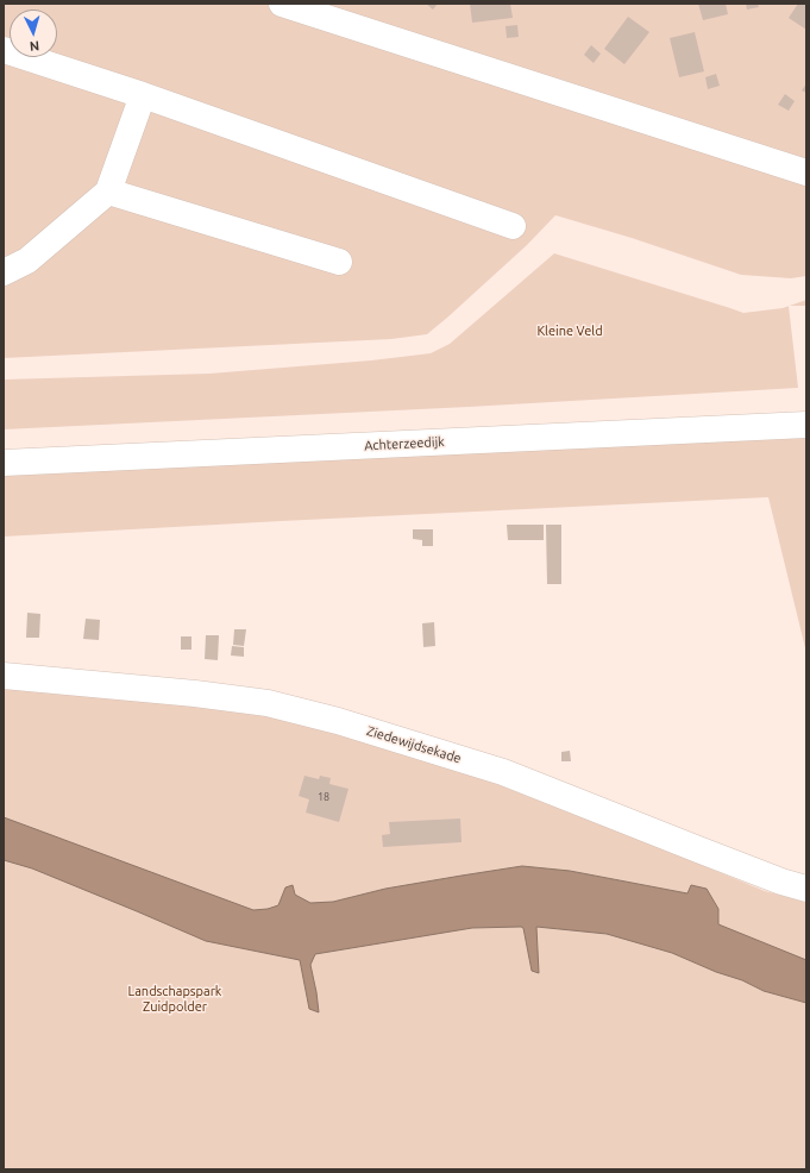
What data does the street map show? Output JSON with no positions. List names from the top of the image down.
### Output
{
  "streets": {
    "street": ["Achterzeedijk", "Ziedewijdsekade"]
  },
  "parks": ["Kleine Veld", "Landschapspark Zuidpolder"],
  "house_numbers": ["18"],
  "north": "bottom"
}
